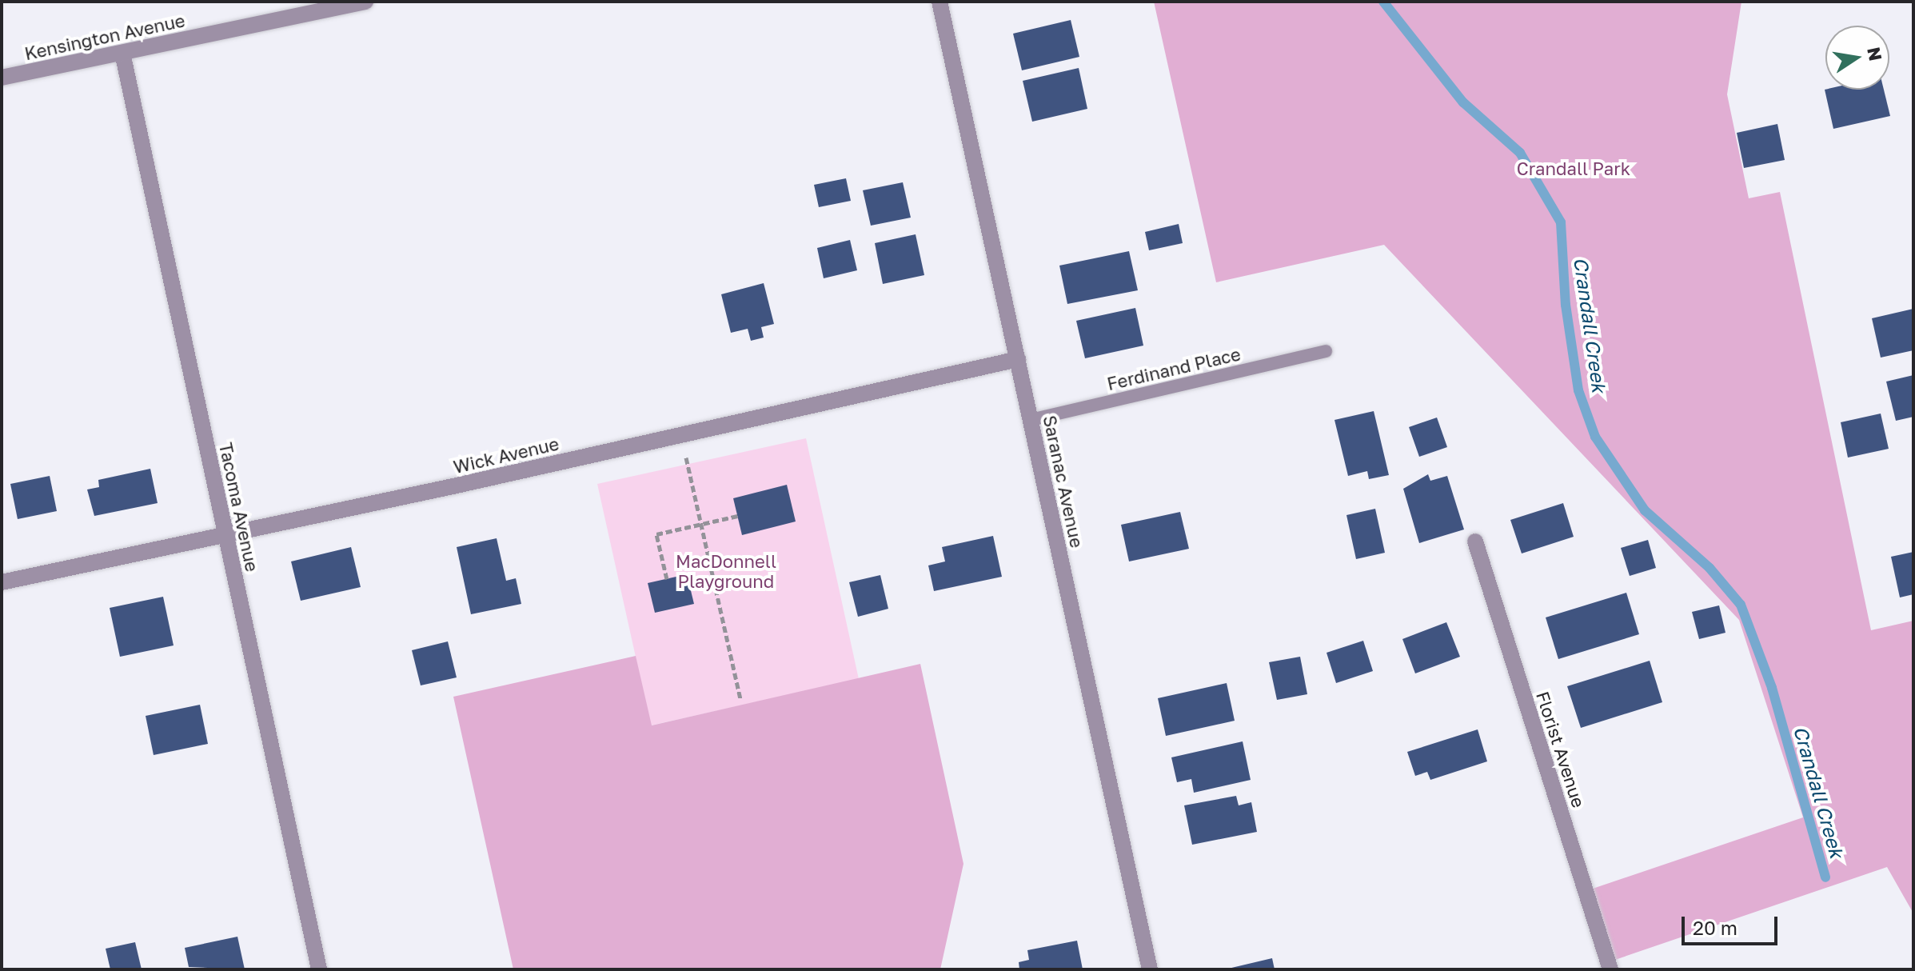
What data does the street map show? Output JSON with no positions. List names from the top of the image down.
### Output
{
  "streets": {
    "street": [
      "Kensington Avenue",
      "Wick Avenue",
      "Saranac Avenue",
      "Tacoma Avenue",
      "Florist Avenue"
    ],
    "lane": ["Ferdinand Place"]
  },
  "crossings": [
    ["Kensington Avenue", "Tacoma Avenue"],
    ["Ferdinand Place", "Saranac Avenue"],
    ["Wick Avenue", "Saranac Avenue"],
    ["Wick Avenue", "Tacoma Avenue"]
  ],
  "water": ["Crandall Creek"],
  "parks": ["Crandall Park", "MacDonnell Playground"],
  "scale_bar": "20 m",
  "north": "right"
}
